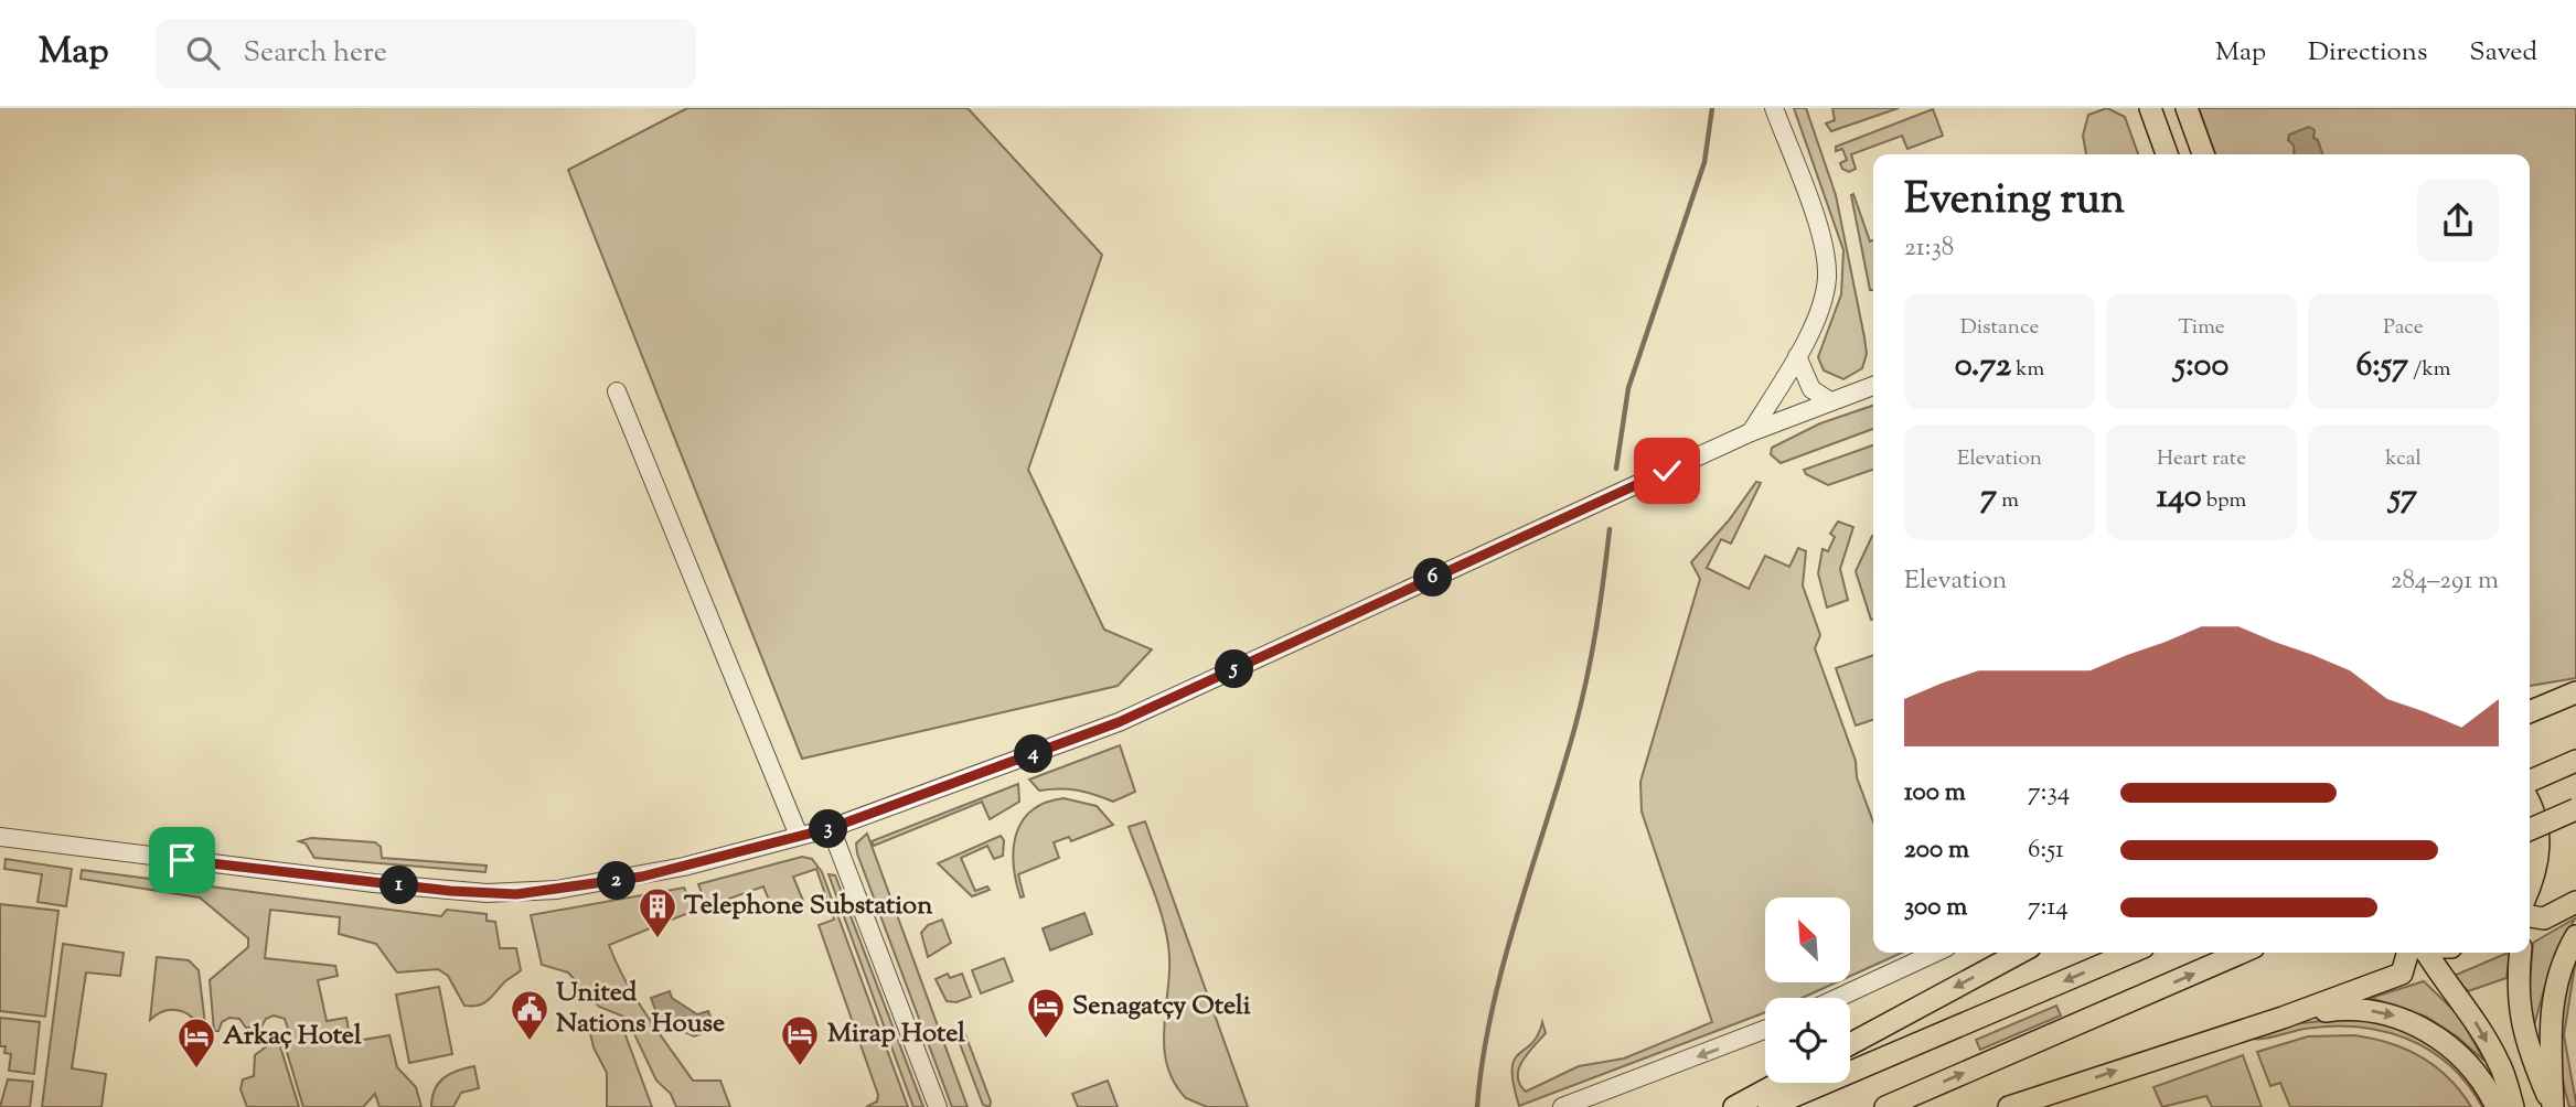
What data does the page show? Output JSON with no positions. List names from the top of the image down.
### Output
{
  "places": {
    "building": ["Telephone Substation"],
    "hotel": ["Senagatçy Oteli", "Mirap Hotel", "Arkaç Hotel"],
    "public building": ["United Nations House"]
  },
  "north": "top left",
  "page": {
    "header": "Map",
    "search": "Search here",
    "nav": ["Map", "Directions", "Saved"],
    "heading": ["Evening run", "21:38"],
    "stats": [
      ["Distance", "0.72 km"],
      ["Time", "5:00"],
      ["Pace", "6:57 /km"],
      ["Elevation", "7 m"],
      ["Heart rate", "140 bpm"],
      ["kcal", "57"]
    ],
    "chart": ["Elevation", "284–291 m"],
    "pins": [
      "6",
      "5",
      "4",
      "3",
      "2",
      "1"
    ],
    "list": [
      {
        "name": "100 m",
        "note": "7:34"
      },
      {
        "name": "200 m",
        "note": "6:51"
      },
      {
        "name": "300 m",
        "note": "7:14"
      }
    ]
  }
}
